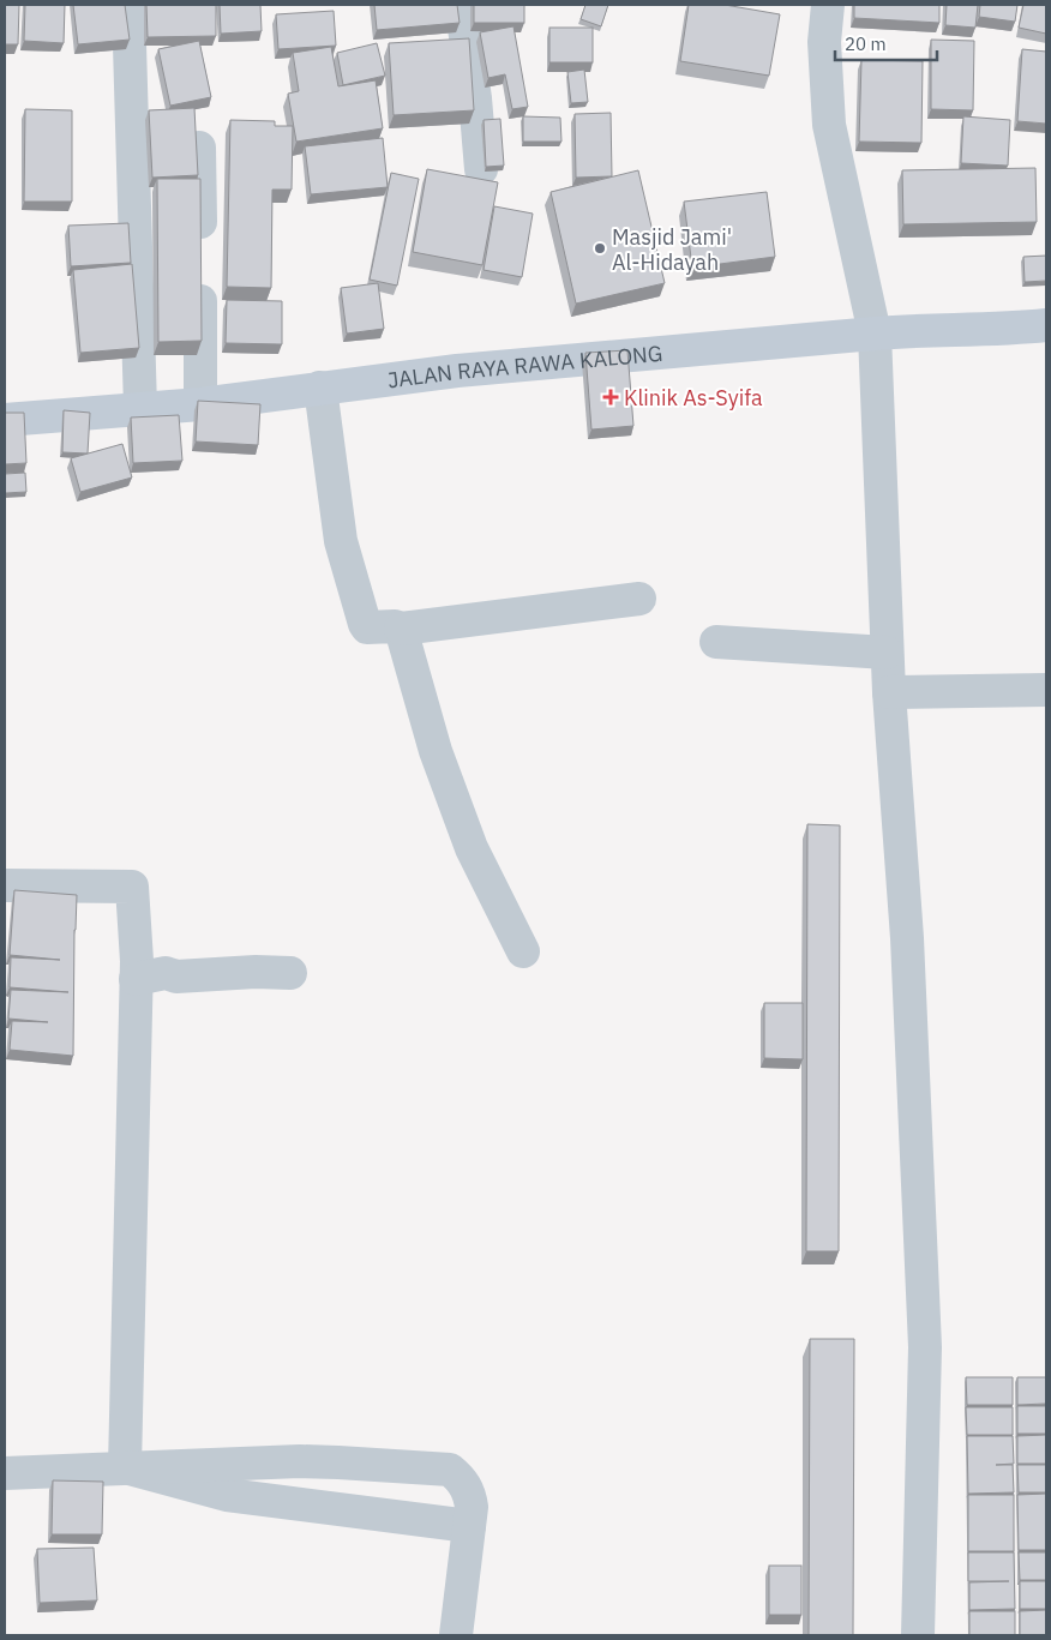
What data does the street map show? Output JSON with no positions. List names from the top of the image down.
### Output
{
  "streets": {
    "street": ["JALAN RAYA RAWA KALONG"]
  },
  "places": {
    "other": ["Masjid Jami' Al-Hidayah"],
    "health": ["Klinik As-Syifa"]
  },
  "scale_bar": "20 m"
}
